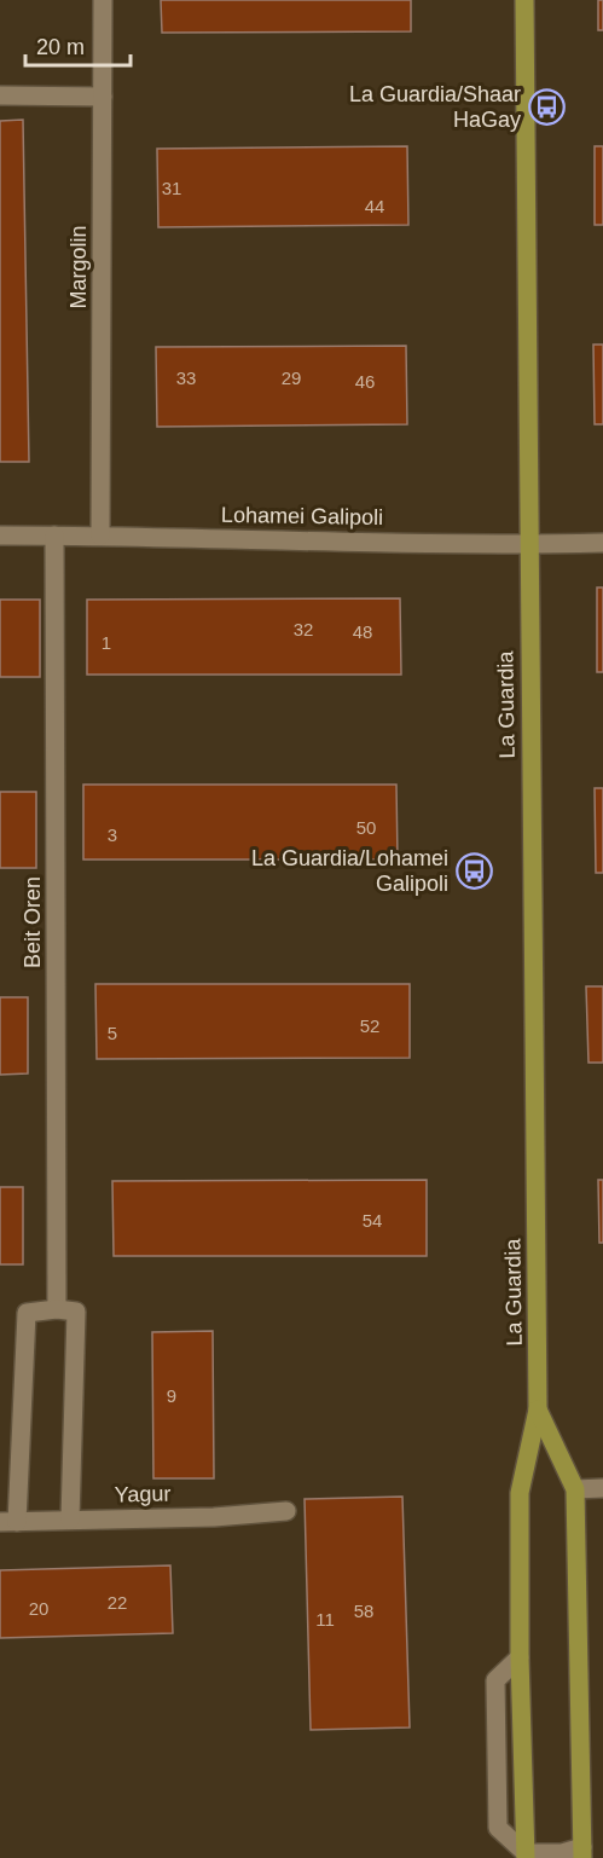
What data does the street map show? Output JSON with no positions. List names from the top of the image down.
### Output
{
  "streets": {
    "main road": ["La Guardia"],
    "street": [
      "Margolin",
      "Lohamei Galipoli",
      "Beit Oren",
      "Yagur"
    ]
  },
  "crossings": [
    ["Margolin", "Lohamei Galipoli"],
    ["Lohamei Galipoli", "La Guardia"],
    ["Lohamei Galipoli", "Beit Oren"]
  ],
  "places": {
    "bus stop": ["La Guardia/Shaar HaGay", "La Guardia/Lohamei Galipoli"]
  },
  "house_numbers": [
    "31",
    "44",
    "33",
    "29",
    "46",
    "32",
    "48",
    "1",
    "50",
    "3",
    "52",
    "5",
    "54",
    "9",
    "22",
    "20",
    "58",
    "11"
  ],
  "scale_bar": "20 m"
}
